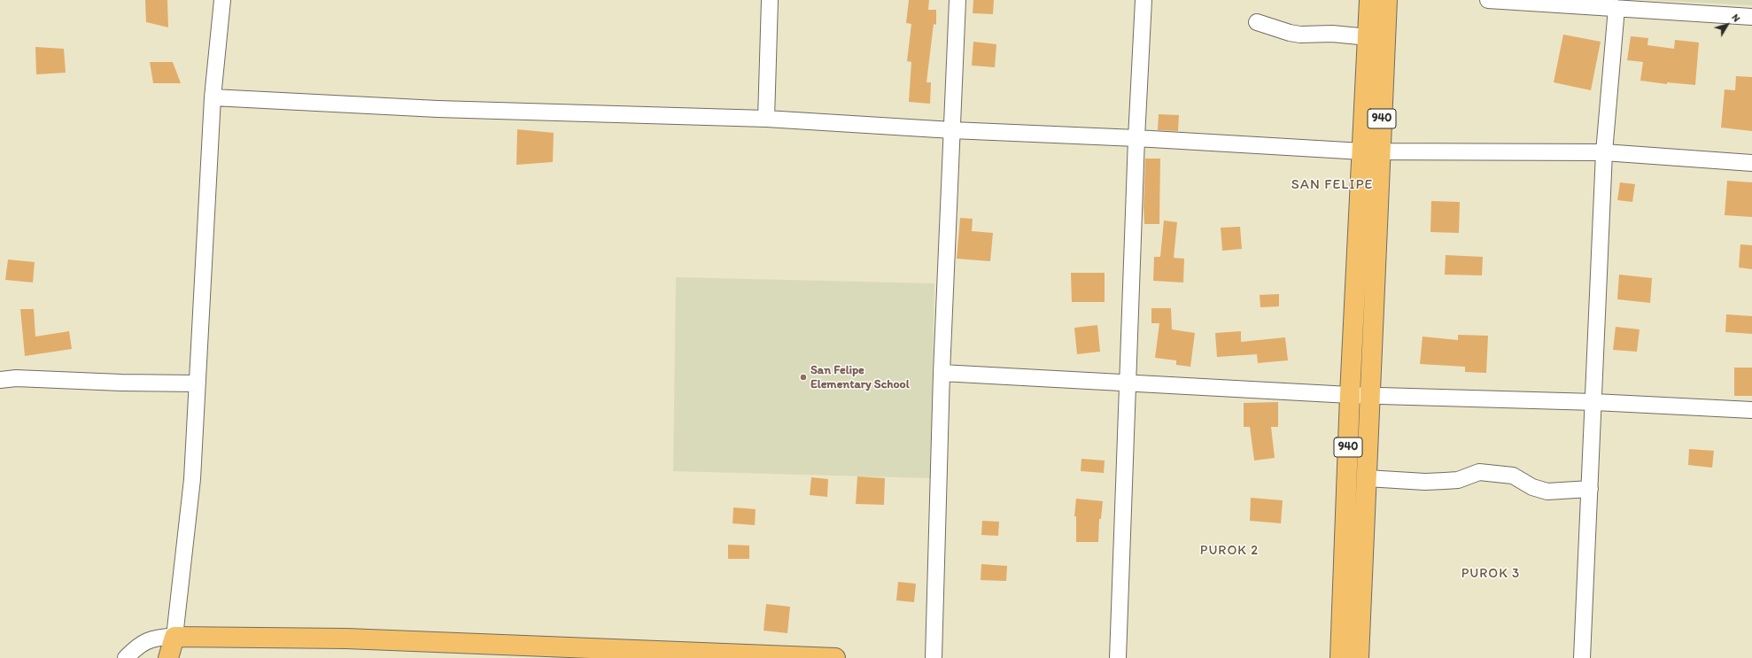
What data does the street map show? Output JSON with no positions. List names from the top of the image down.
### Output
{
  "streets": {
    "main road": ["940"]
  },
  "districts": ["SAN FELIPE", "PUROK 2", "PUROK 3"],
  "places": ["San Felipe Elementary School"],
  "north": "top right"
}
